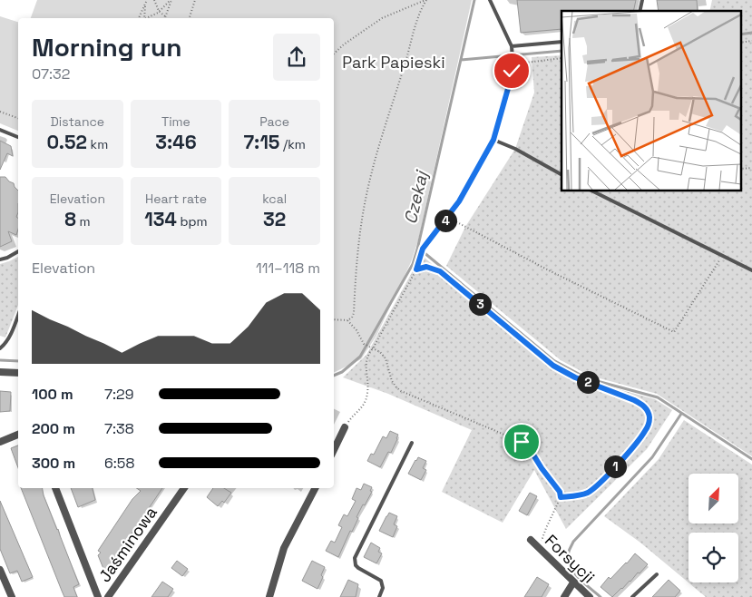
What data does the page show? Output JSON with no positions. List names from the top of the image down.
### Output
{
  "streets": {
    "street": ["Jaśminowa", "Forsycji"]
  },
  "water": ["Czekaj"],
  "parks": ["Park Papieski"],
  "north": "top right",
  "page": {
    "heading": ["Morning run", "07:32"],
    "stats": [
      ["Distance", "0.52 km"],
      ["Time", "3:46"],
      ["Pace", "7:15 /km"],
      ["Elevation", "8 m"],
      ["Heart rate", "134 bpm"],
      ["kcal", "32"]
    ],
    "pins": [
      "4",
      "3",
      "2",
      "1"
    ],
    "chart": ["Elevation", "111–118 m"],
    "list": [
      {
        "name": "100 m",
        "note": "7:29"
      },
      {
        "name": "200 m",
        "note": "7:38"
      },
      {
        "name": "300 m",
        "note": "6:58"
      }
    ]
  }
}
